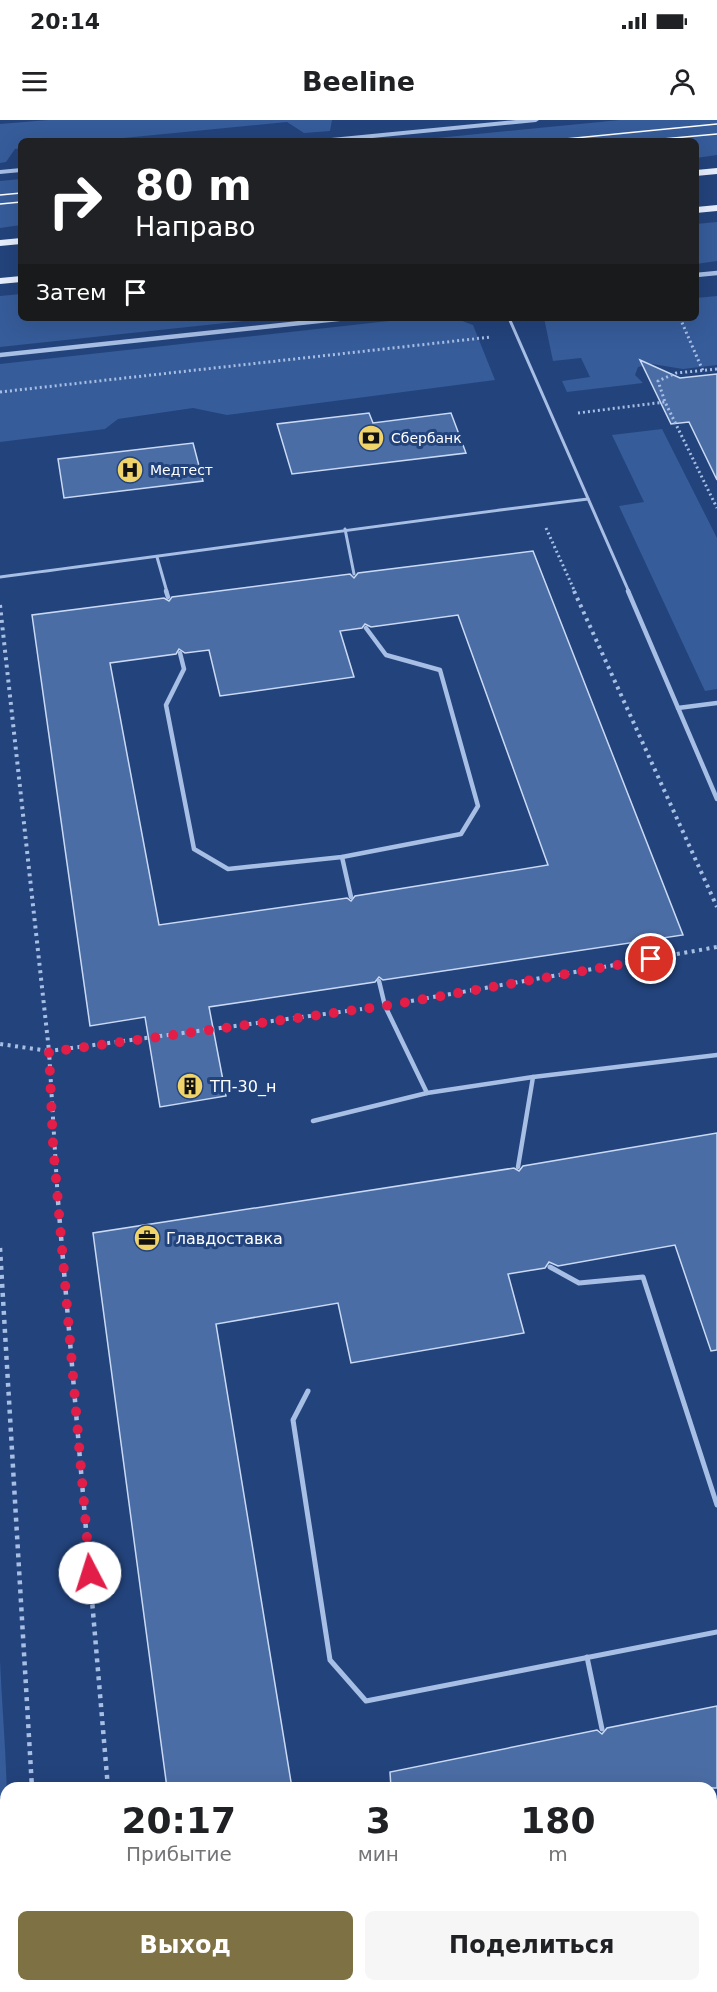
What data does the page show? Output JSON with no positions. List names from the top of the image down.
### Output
{
  "places": {
    "bank": ["Сбербанк"],
    "hospital": ["Медтест"],
    "building": ["ТП-30_н"],
    "office": ["Главдоставка"]
  },
  "page": {
    "status": "20:14",
    "header": "Beeline",
    "turn": ["80 m", "Направо"],
    "then": "Затем",
    "eta": [
      "20:17",
      "Прибытие",
      "3",
      "мин",
      "180",
      "m"
    ],
    "buttons": ["Выход", "Поделиться"]
  }
}
